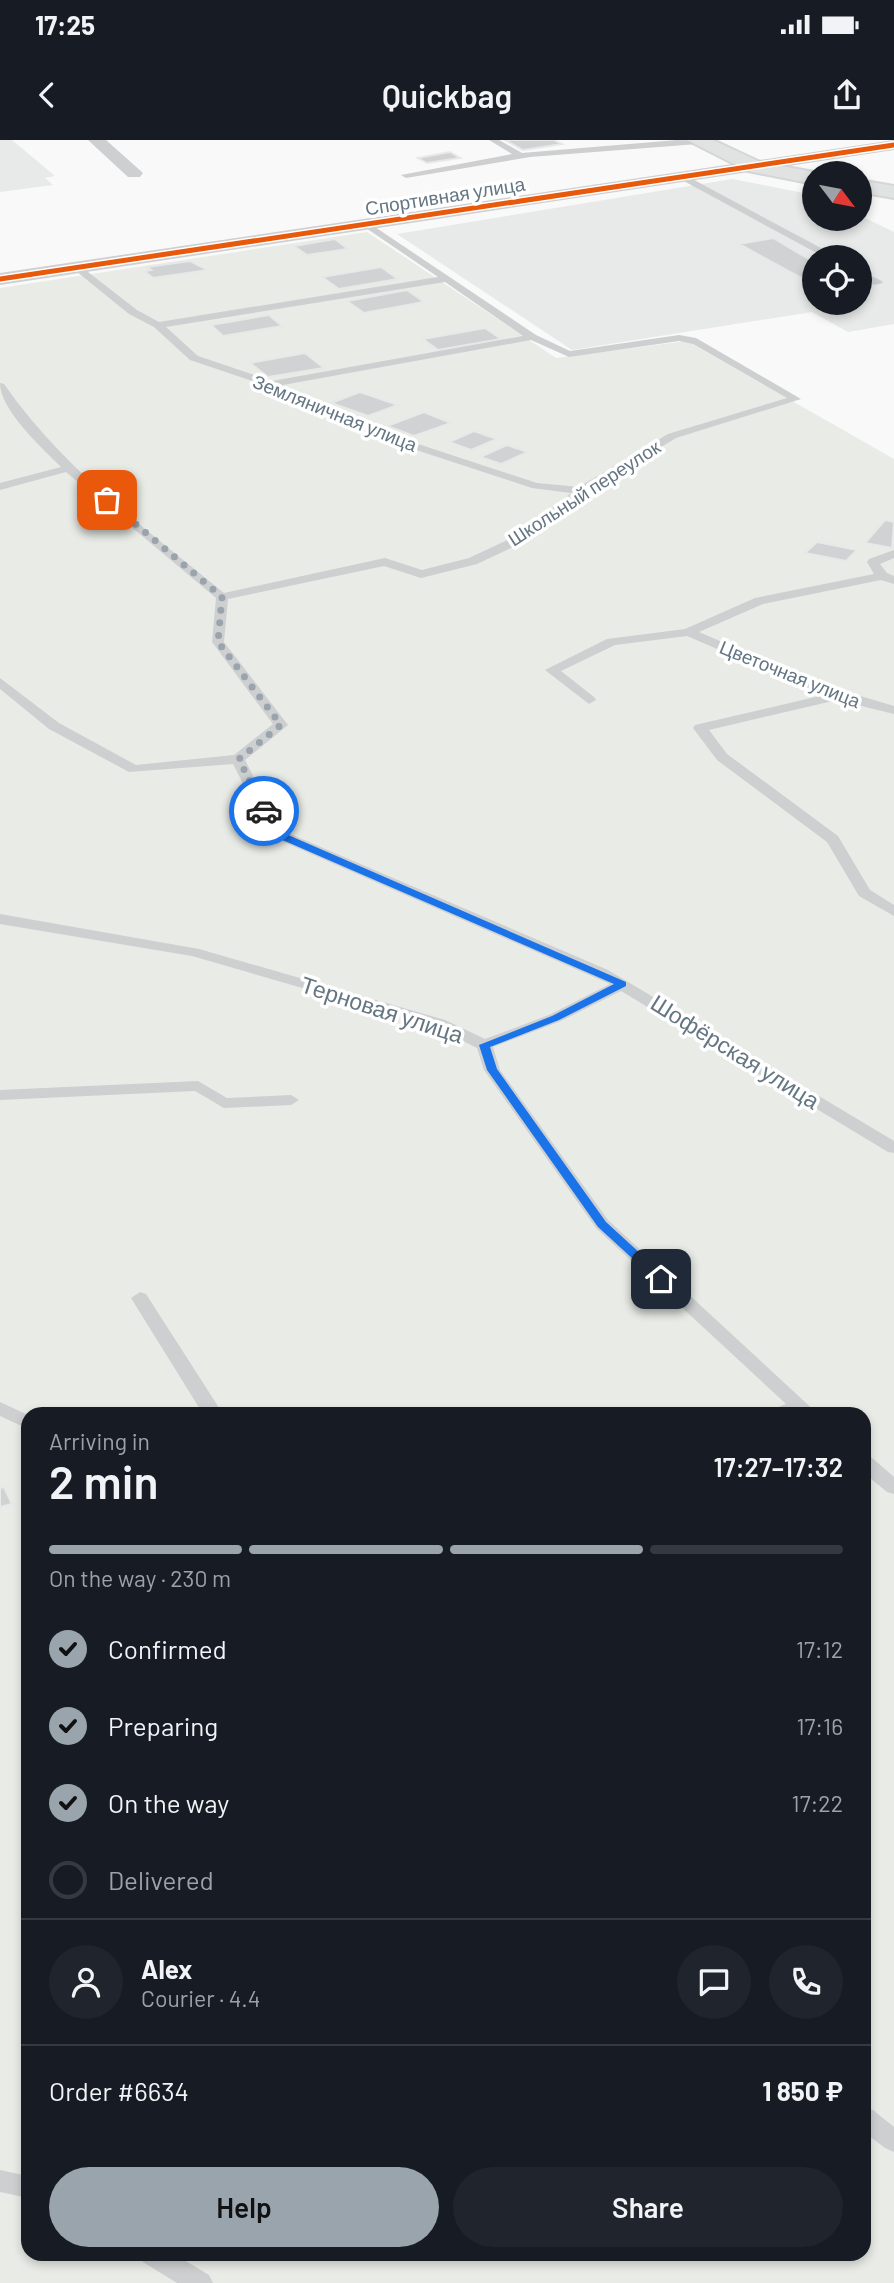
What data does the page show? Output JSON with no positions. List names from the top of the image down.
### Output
{
  "streets": {
    "street": ["Спортивная улица"],
    "lane": [
      "Земляничная улица",
      "Школьный переулок",
      "Цветочная улица",
      "Терновая улица",
      "Шофёрская улица"
    ]
  },
  "crossings": [
    ["Спортивная улица", "Земляничная улица"],
    ["Земляничная улица", "Школьный переулок"]
  ],
  "north": "bottom right",
  "page": {
    "status": "17:25",
    "header": "Quickbag",
    "heading": ["2 min", "Arriving in", "17:27–17:32"],
    "panel": [
      "Alex",
      "Courier · 4.4",
      "Order #6634",
      "1 850 ₽"
    ],
    "bar": "On the way · 230 m",
    "list": [
      ["Confirmed", "17:12"],
      ["Preparing", "17:16"],
      ["On the way", "17:22"],
      "Delivered"
    ],
    "buttons": ["Help", "Share"]
  }
}
